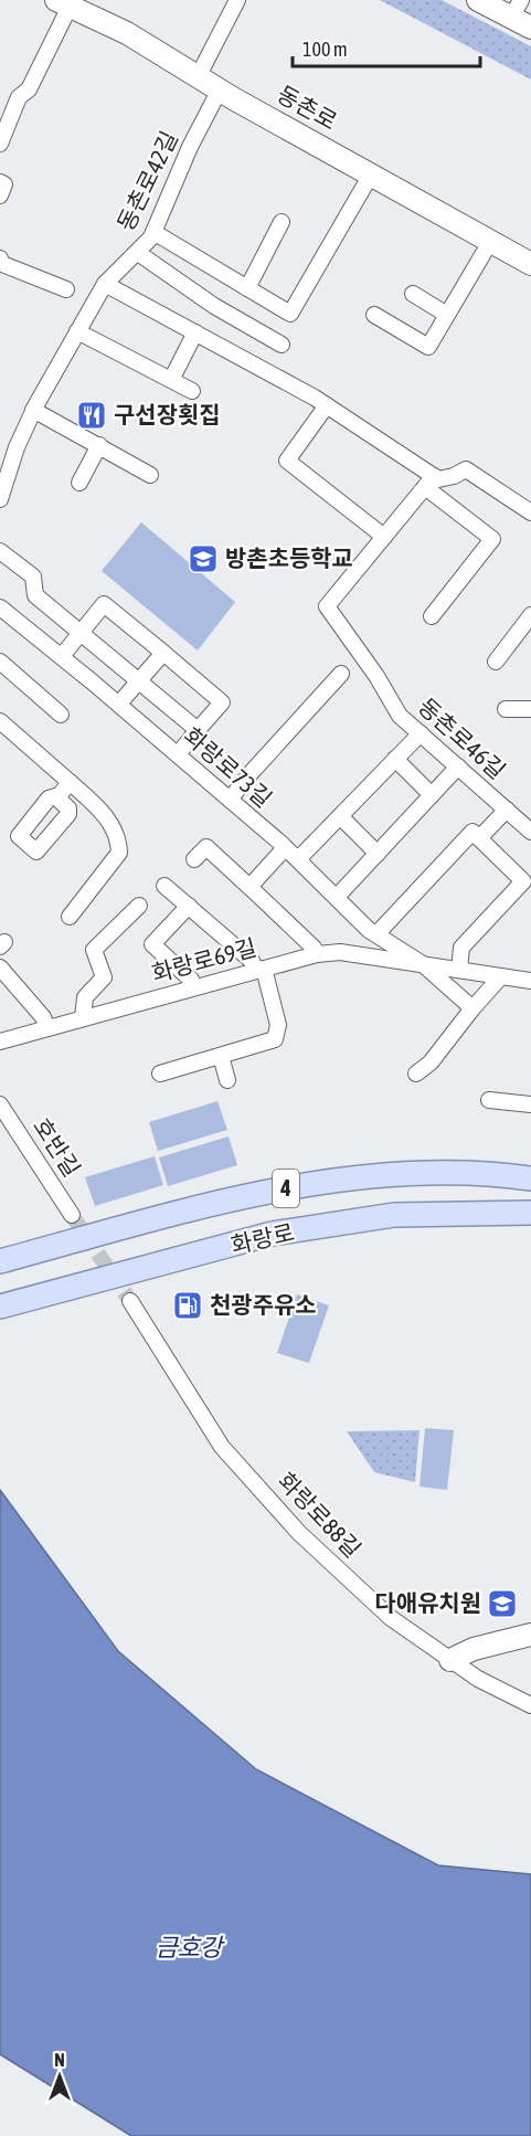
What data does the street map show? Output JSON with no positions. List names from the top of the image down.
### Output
{
  "streets": {
    "main road": ["동촌로", "4", "화랑로"],
    "street": [
      "동촌로42길",
      "동촌로46길",
      "화랑로73길",
      "화랑로69길",
      "호반길",
      "화랑로88길"
    ]
  },
  "crossings": [
    ["동촌로", "동촌로42길"],
    ["화랑로73길", "화랑로69길"]
  ],
  "water": ["금호강"],
  "places": {
    "restaurant": ["구선장횟집"],
    "school or university": ["방촌초등학교", "다애유치원"],
    "fuel station": ["천광주유소"]
  },
  "scale_bar": "100 m",
  "north": "top"
}
